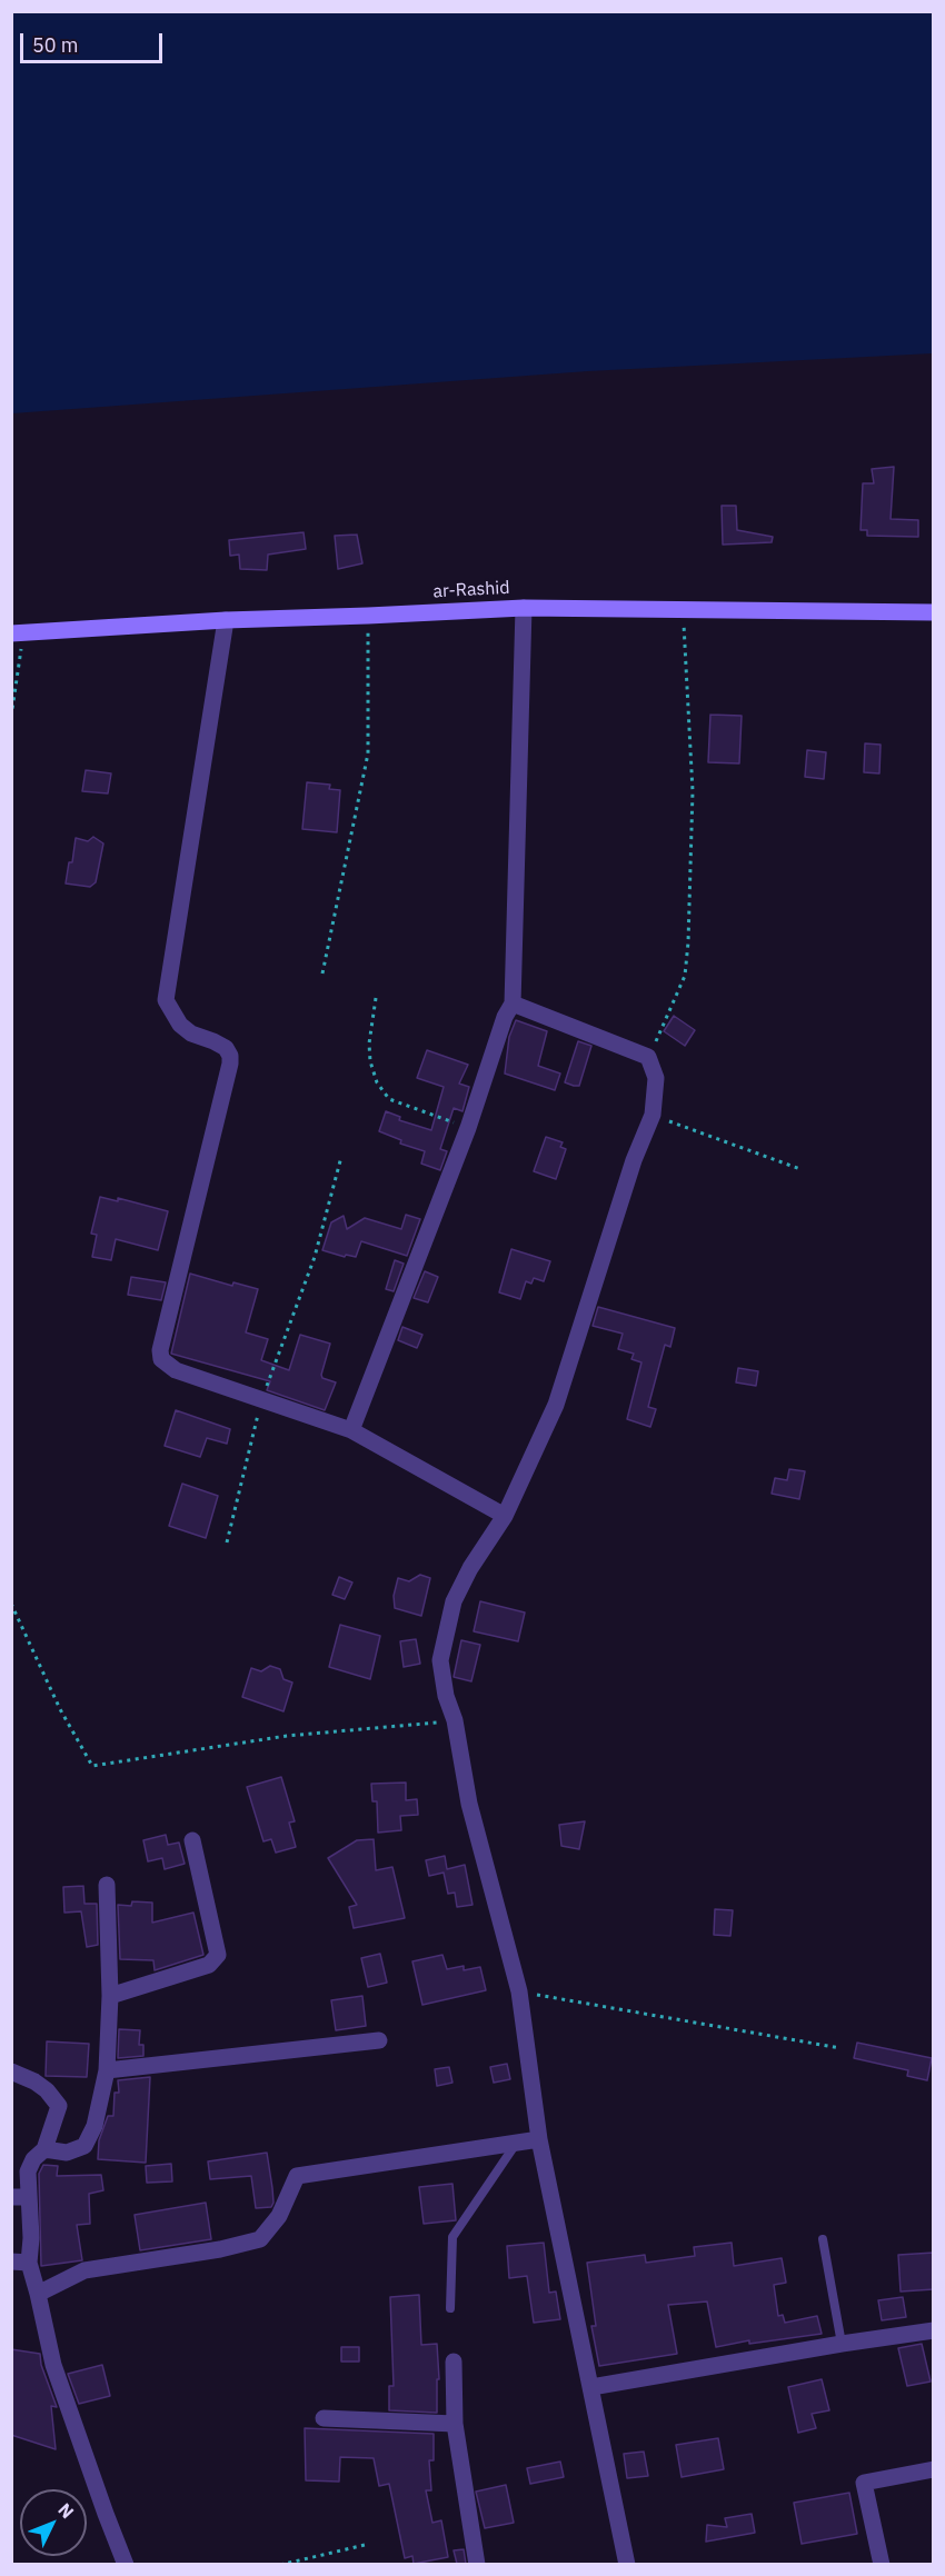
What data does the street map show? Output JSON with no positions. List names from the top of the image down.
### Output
{
  "streets": {
    "main road": ["ar-Rashid"]
  },
  "scale_bar": "50 m",
  "north": "top right"
}
